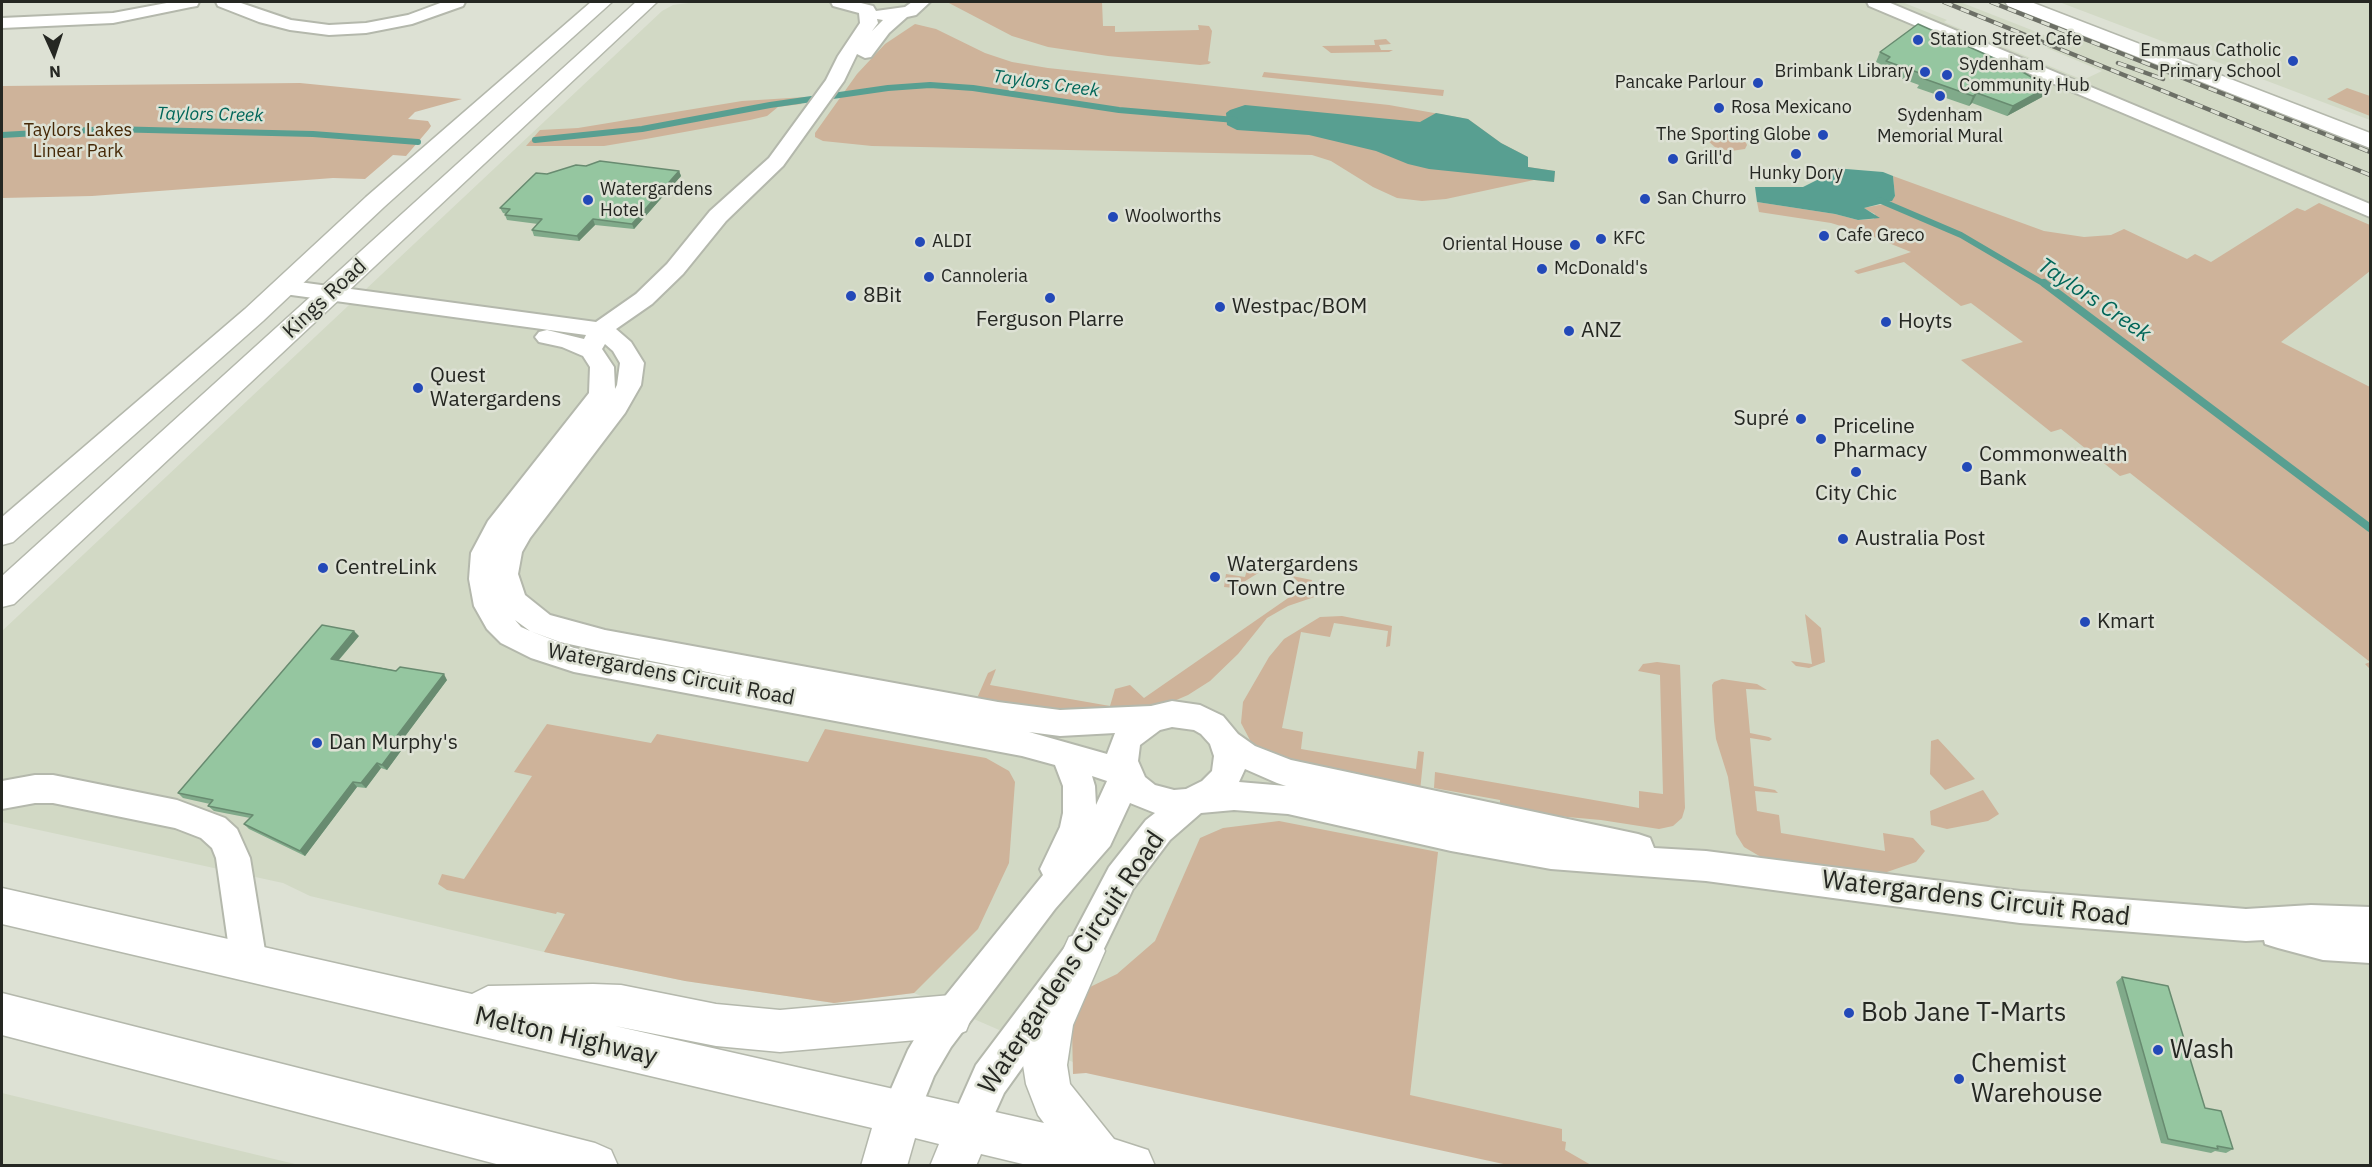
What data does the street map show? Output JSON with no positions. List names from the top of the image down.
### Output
{
  "streets": {
    "main road": ["Kings Road", "Melton Highway"],
    "street": ["Watergardens Circuit Road"]
  },
  "crossings": [
    ["Watergardens Circuit Road", "Melton Highway"]
  ],
  "water": ["Taylors Creek"],
  "parks": ["Taylors Lakes Linear Park"],
  "places": [
    "Station Street Cafe",
    "Emmaus Catholic Primary School",
    "Brimbank Library",
    "Sydenham Community Hub",
    "Pancake Parlour",
    "Sydenham Memorial Mural",
    "Rosa Mexicano",
    "The Sporting Globe",
    "Hunky Dory",
    "Grill'd",
    "San Churro",
    "Watergardens Hotel",
    "Woolworths",
    "Cafe Greco",
    "KFC",
    "ALDI",
    "Oriental House",
    "McDonald's",
    "Cannoleria",
    "8Bit",
    "Ferguson Plarre",
    "Westpac/BOM",
    "Hoyts",
    "ANZ",
    "Quest Watergardens",
    "Supré",
    "Priceline Pharmacy",
    "Commonwealth Bank",
    "City Chic",
    "Australia Post",
    "CentreLink",
    "Watergardens Town Centre",
    "Kmart",
    "Dan Murphy's",
    "Bob Jane T-Marts",
    "Wash",
    "Chemist Warehouse"
  ],
  "north": "bottom"
}
